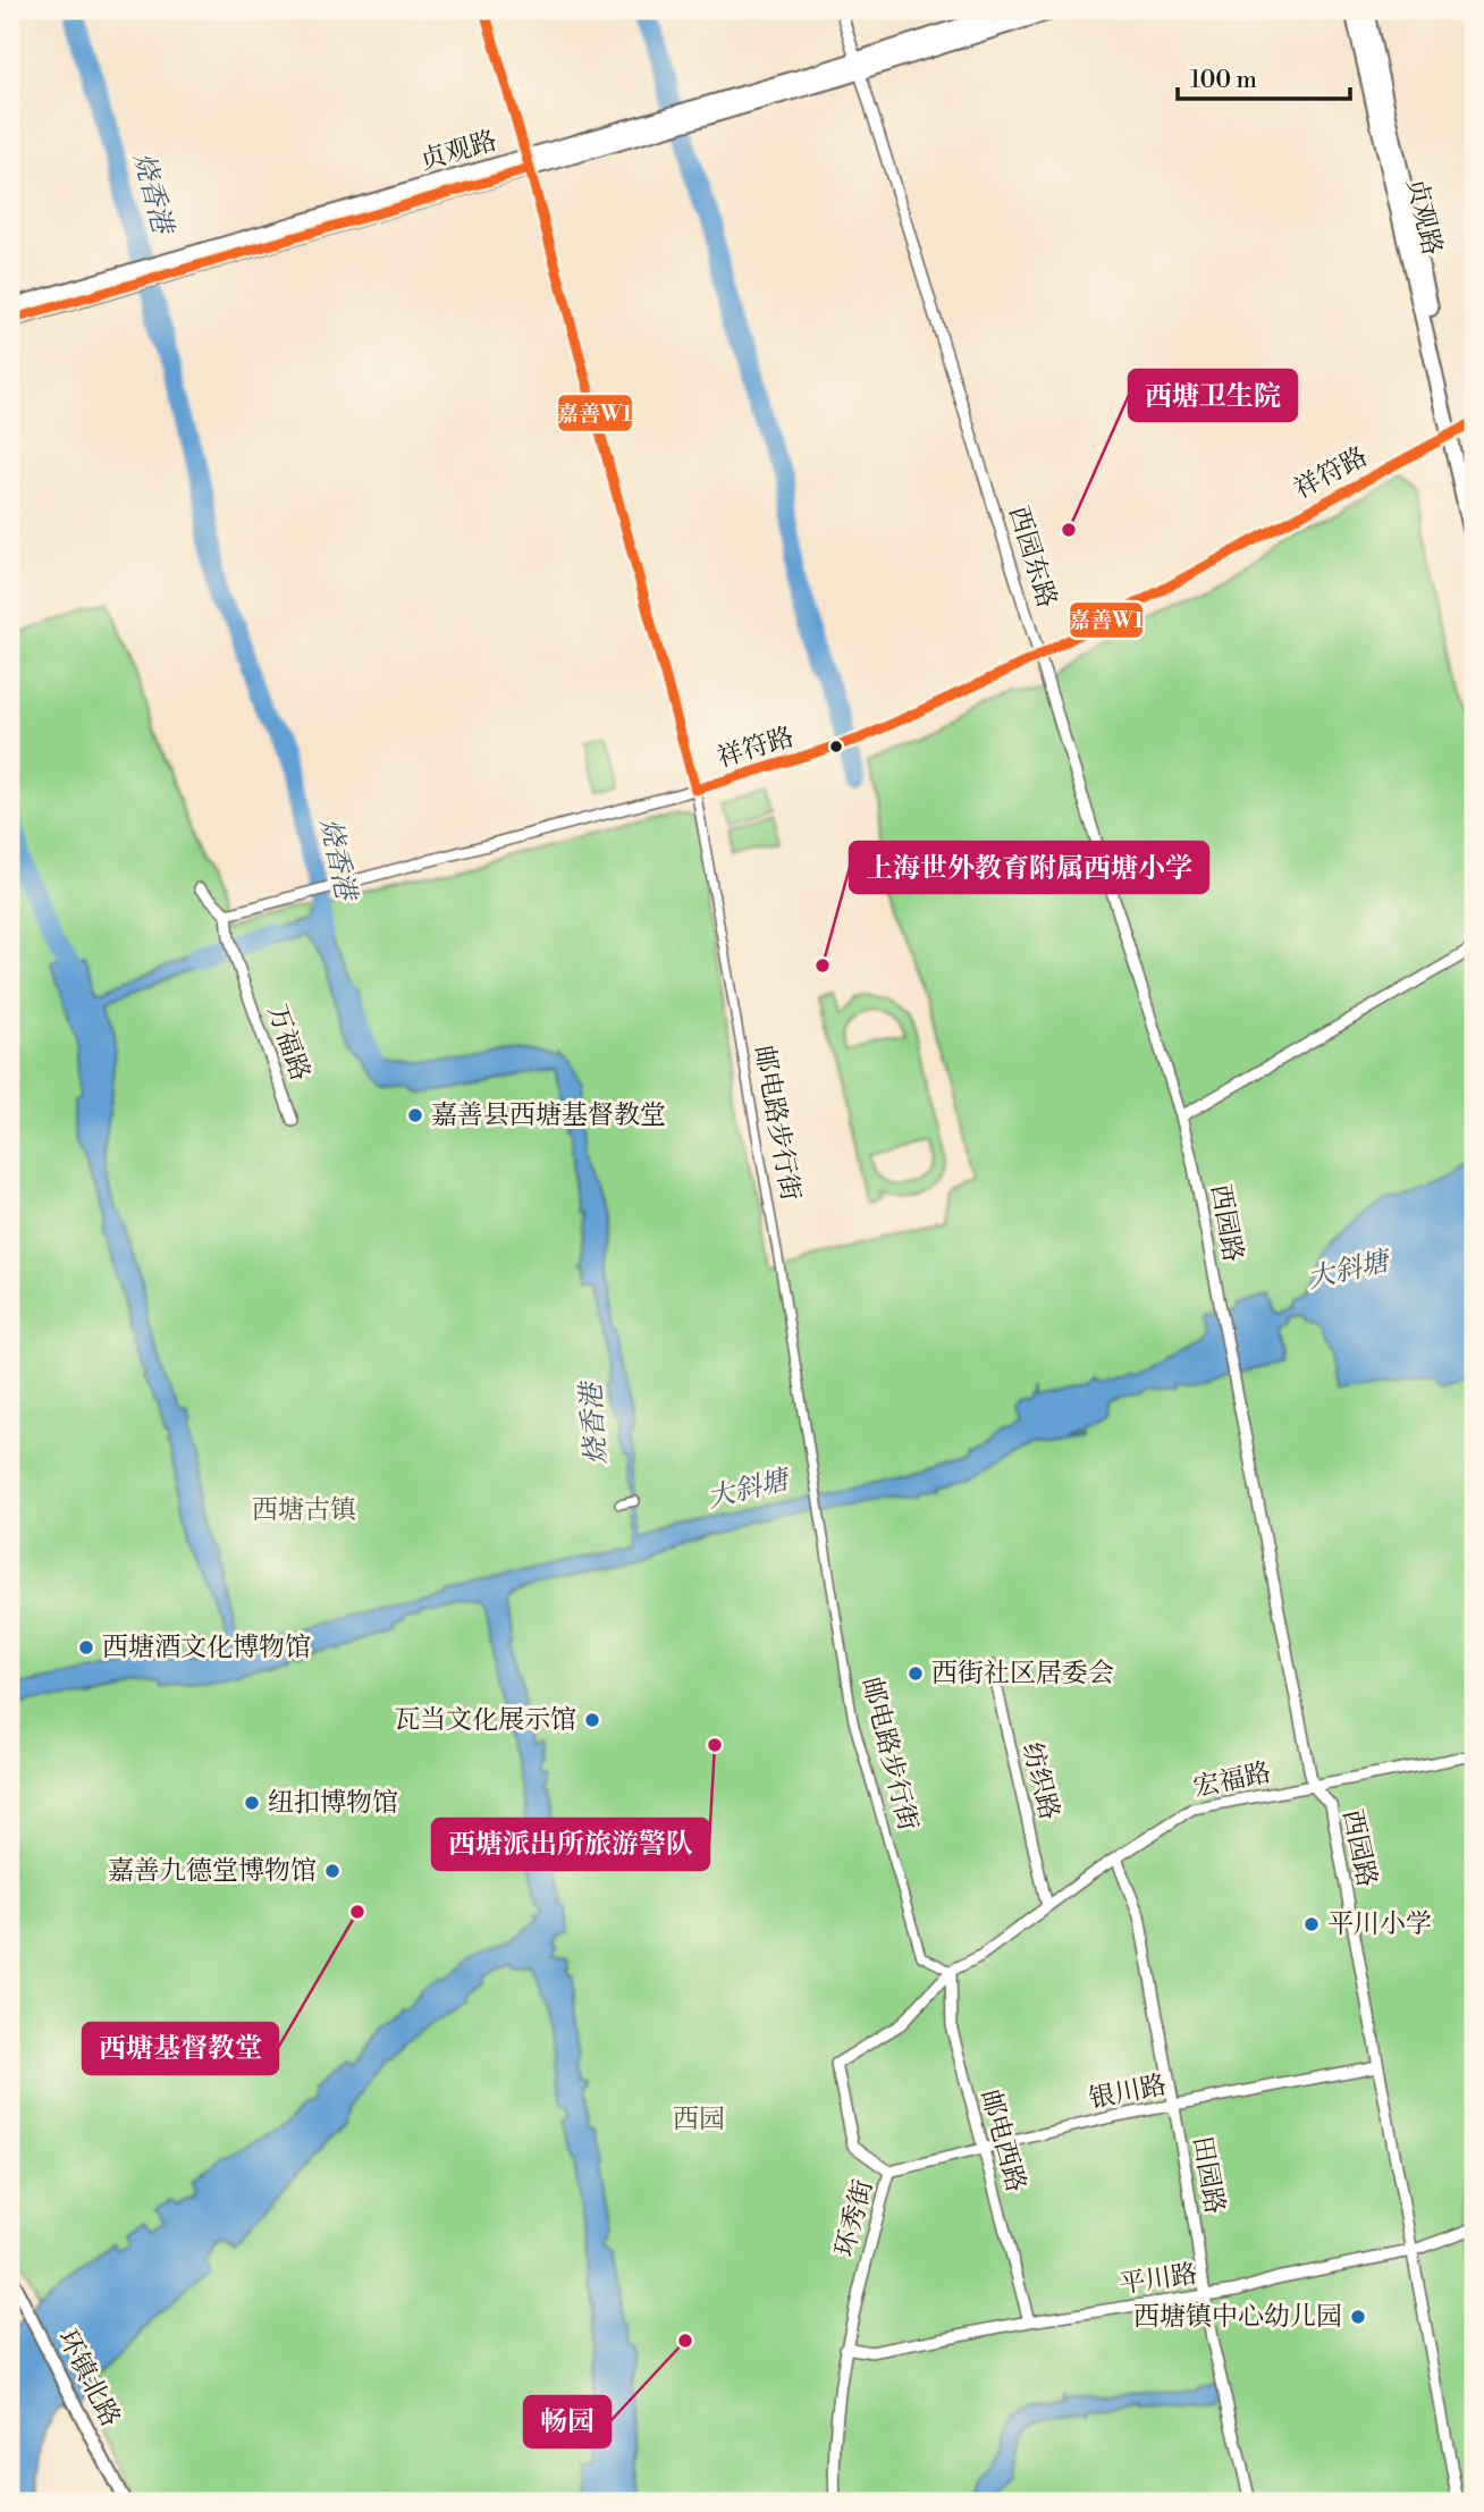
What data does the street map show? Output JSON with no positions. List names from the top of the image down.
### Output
{
  "streets": {
    "main road": ["贞观路"],
    "street": [
      "祥符路",
      "西园东路",
      "万福路",
      "邮电路步行街",
      "西园路",
      "宏福路",
      "纺织路",
      "银川路",
      "邮电西路",
      "田园路",
      "环秀街",
      "平川路",
      "环镇北路"
    ]
  },
  "crossings": [
    ["贞观路", "祥符路"],
    ["祥符路", "西园东路"],
    ["祥符路", "万福路"],
    ["祥符路", "邮电路步行街"],
    ["西园东路", "西园路"],
    ["邮电路步行街", "宏福路"],
    ["邮电路步行街", "邮电西路"],
    ["邮电路步行街", "环秀街"],
    ["西园路", "宏福路"],
    ["西园路", "银川路"],
    ["西园路", "平川路"],
    ["宏福路", "纺织路"],
    ["宏福路", "邮电西路"],
    ["宏福路", "田园路"],
    ["宏福路", "环秀街"],
    ["银川路", "邮电西路"],
    ["银川路", "田园路"],
    ["银川路", "环秀街"],
    ["邮电西路", "环秀街"],
    ["邮电西路", "平川路"],
    ["田园路", "平川路"],
    ["环秀街", "平川路"]
  ],
  "water": ["烧香港", "大斜塘"],
  "parks": ["西塘古镇", "西园"],
  "places": [
    "西塘卫生院",
    "上海世外教育附属西塘小学",
    "嘉善县西塘基督教堂",
    "西塘酒文化博物馆",
    "西街社区居委会",
    "瓦当文化展示馆",
    "西塘派出所旅游警队",
    "纽扣博物馆",
    "嘉善九德堂博物馆",
    "西塘基督教堂",
    "平川小学",
    "西塘镇中心幼儿园",
    "畅园"
  ],
  "lines": ["transit line 嘉善W1"],
  "scale_bar": "100 m"
}
